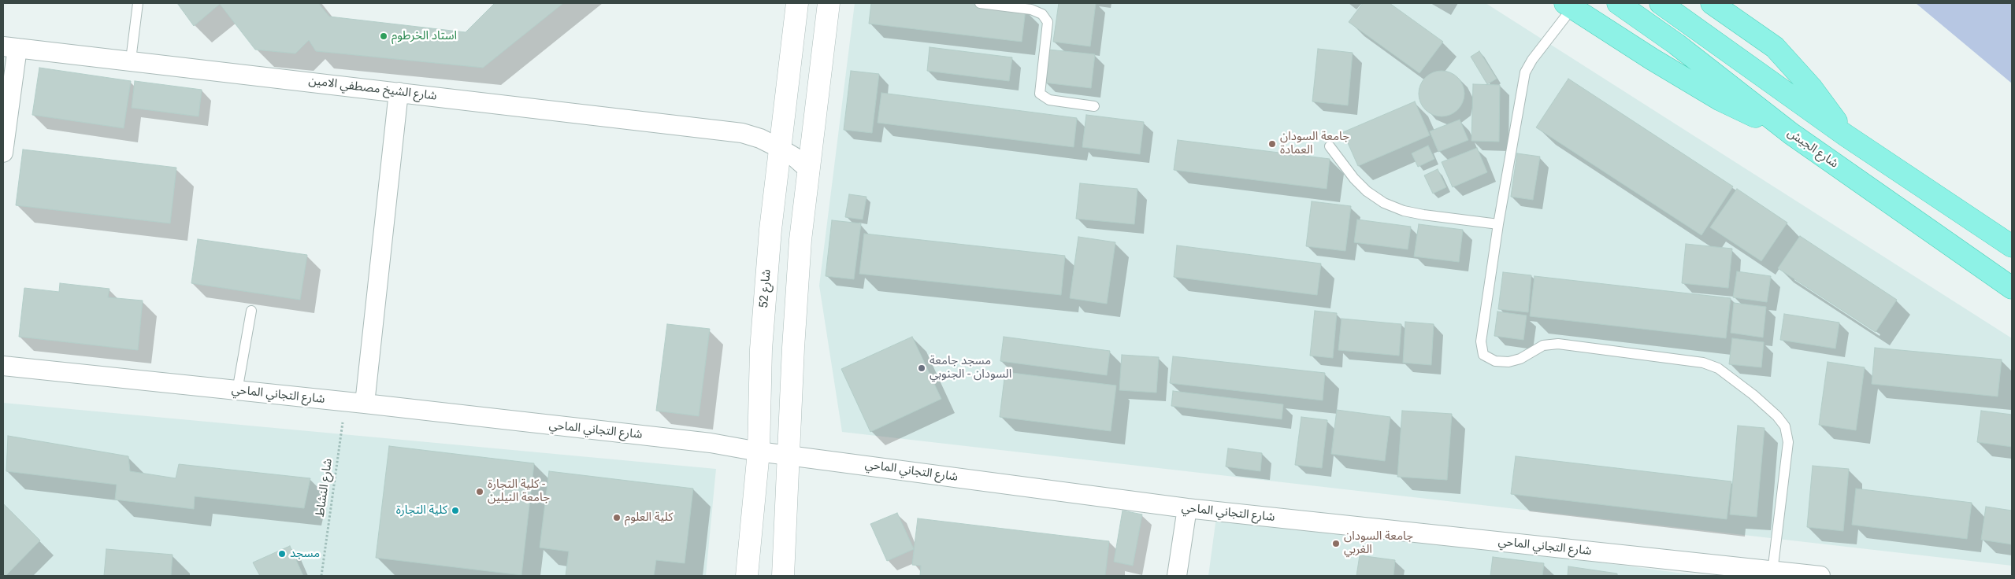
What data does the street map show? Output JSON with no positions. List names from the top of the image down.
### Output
{
  "streets": {
    "highway": ["شارع الجيش"],
    "street": ["شارع الشيخ مصطفي الامين", "شارع 52", "شارع التجاني الماحي"],
    "path": ["شارع النشاط"]
  },
  "crossings": [
    ["شارع الشيخ مصطفي الامين", "شارع 52"],
    ["شارع 52", "شارع التجاني الماحي"],
    ["شارع التجاني الماحي", "شارع النشاط"]
  ],
  "places": [
    "استاد الخرطوم",
    "جامعة السودان العمادة",
    "مسجد جامعة السودان - الجنوبي",
    "كلية التجارة - جامعة النيلين",
    "كلية التجارة",
    "كلية العلوم",
    "جامعة السودان الغربي",
    "مسجد"
  ]
}
